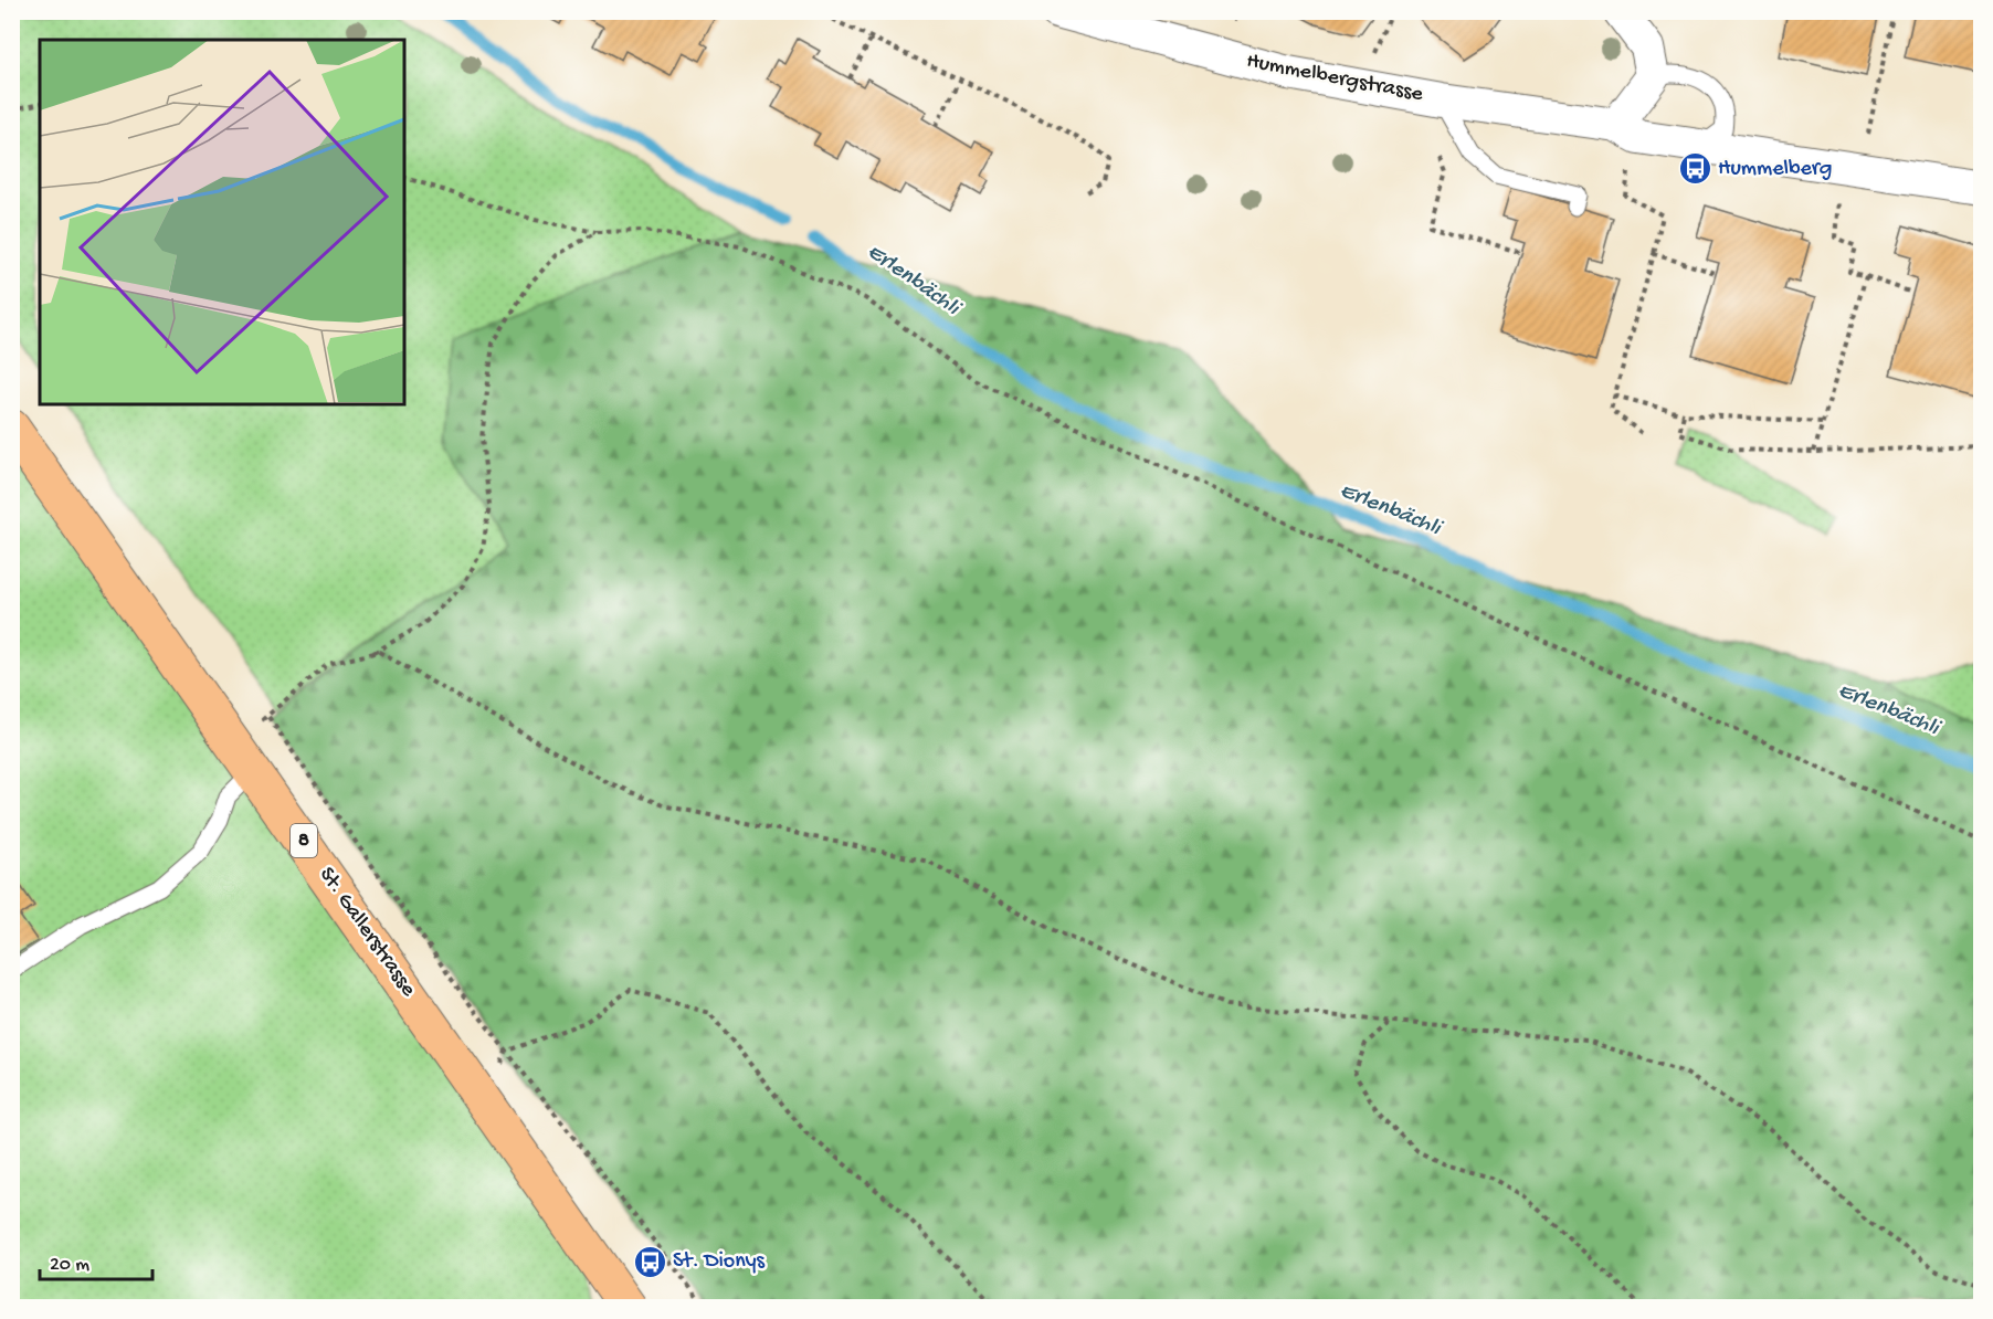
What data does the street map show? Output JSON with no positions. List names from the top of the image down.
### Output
{
  "streets": {
    "main road": ["8", "St. Gallerstrasse"],
    "street": ["Hummelbergstrasse"]
  },
  "water": ["Erlenbächli"],
  "places": {
    "bus stop": ["Hummelberg", "St. Dionys"]
  },
  "scale_bar": "20 m"
}
